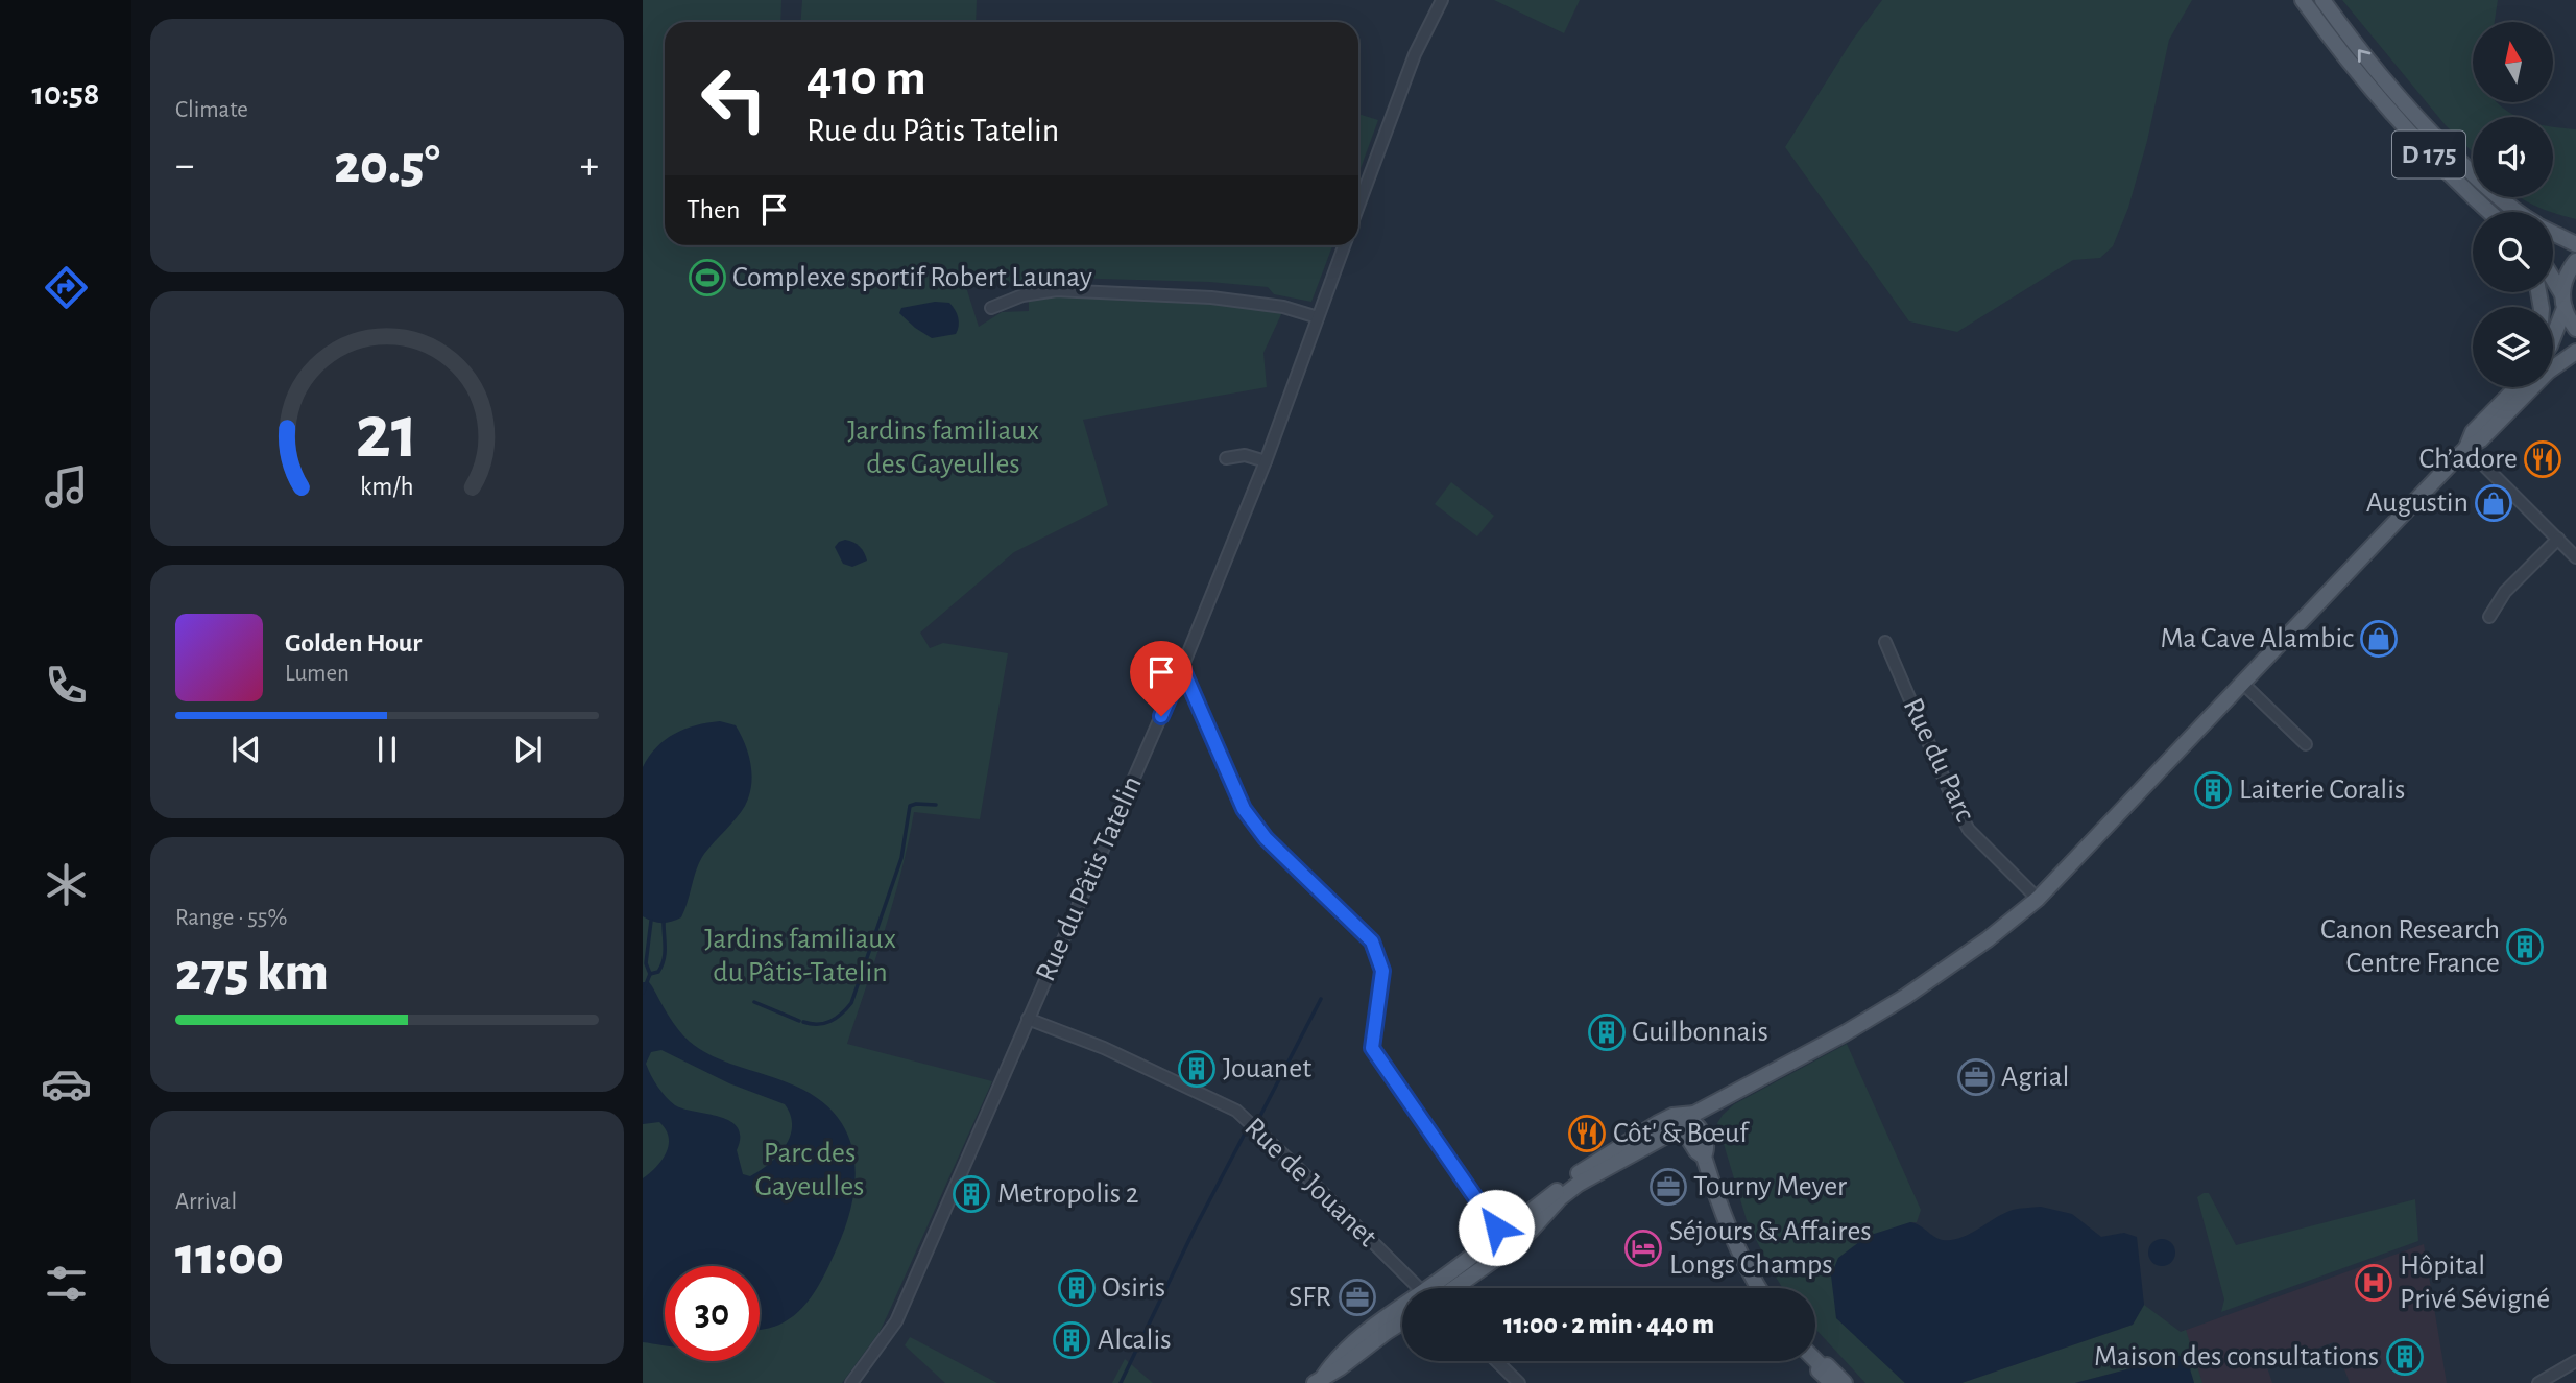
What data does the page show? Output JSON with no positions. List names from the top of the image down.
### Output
{
  "streets": {
    "main road": ["D 175"],
    "street": ["Rue du Parc", "Rue du Pâtis Tatelin", "Rue de Jouanet"]
  },
  "crossings": [
    ["Rue du Pâtis Tatelin", "Rue de Jouanet"]
  ],
  "parks": ["Jardins familiaux des Gayeulles", "Jardins familiaux du Pâtis-Tatelin", "Parc des Gayeulles"],
  "places": {
    "sports": ["Complexe sportif Robert Launay"],
    "restaurant": ["Ch’adore", "Côt' & Bœuf"],
    "shop": ["Augustin", "Ma Cave Alambic"],
    "building": [
      "Laiterie Coralis",
      "Canon Research Centre France",
      "Guilbonnais",
      "Jouanet",
      "Metropolis 2",
      "Osiris",
      "Alcalis",
      "Maison des consultations"
    ],
    "office": ["Agrial", "Tourny Meyer", "SFR"],
    "hotel": ["Séjours & Affaires Longs Champs"],
    "hospital": ["Hôpital Privé Sévigné"]
  },
  "north": "top",
  "page": {
    "tabs": "10:58",
    "tile": [
      "Climate",
      ["Range · 55%", "275 km"],
      ["Arrival", "11:00"]
    ],
    "turn": ["410 m", "Rue du Pâtis Tatelin"],
    "heat": ["−", "20.5°", "+"],
    "then": "Then",
    "song": ["Golden Hour", "Lumen"],
    "limit": "30",
    "trip": "11:00 · 2 min · 440 m",
    "gauge": ["21", "km/h"]
  }
}
